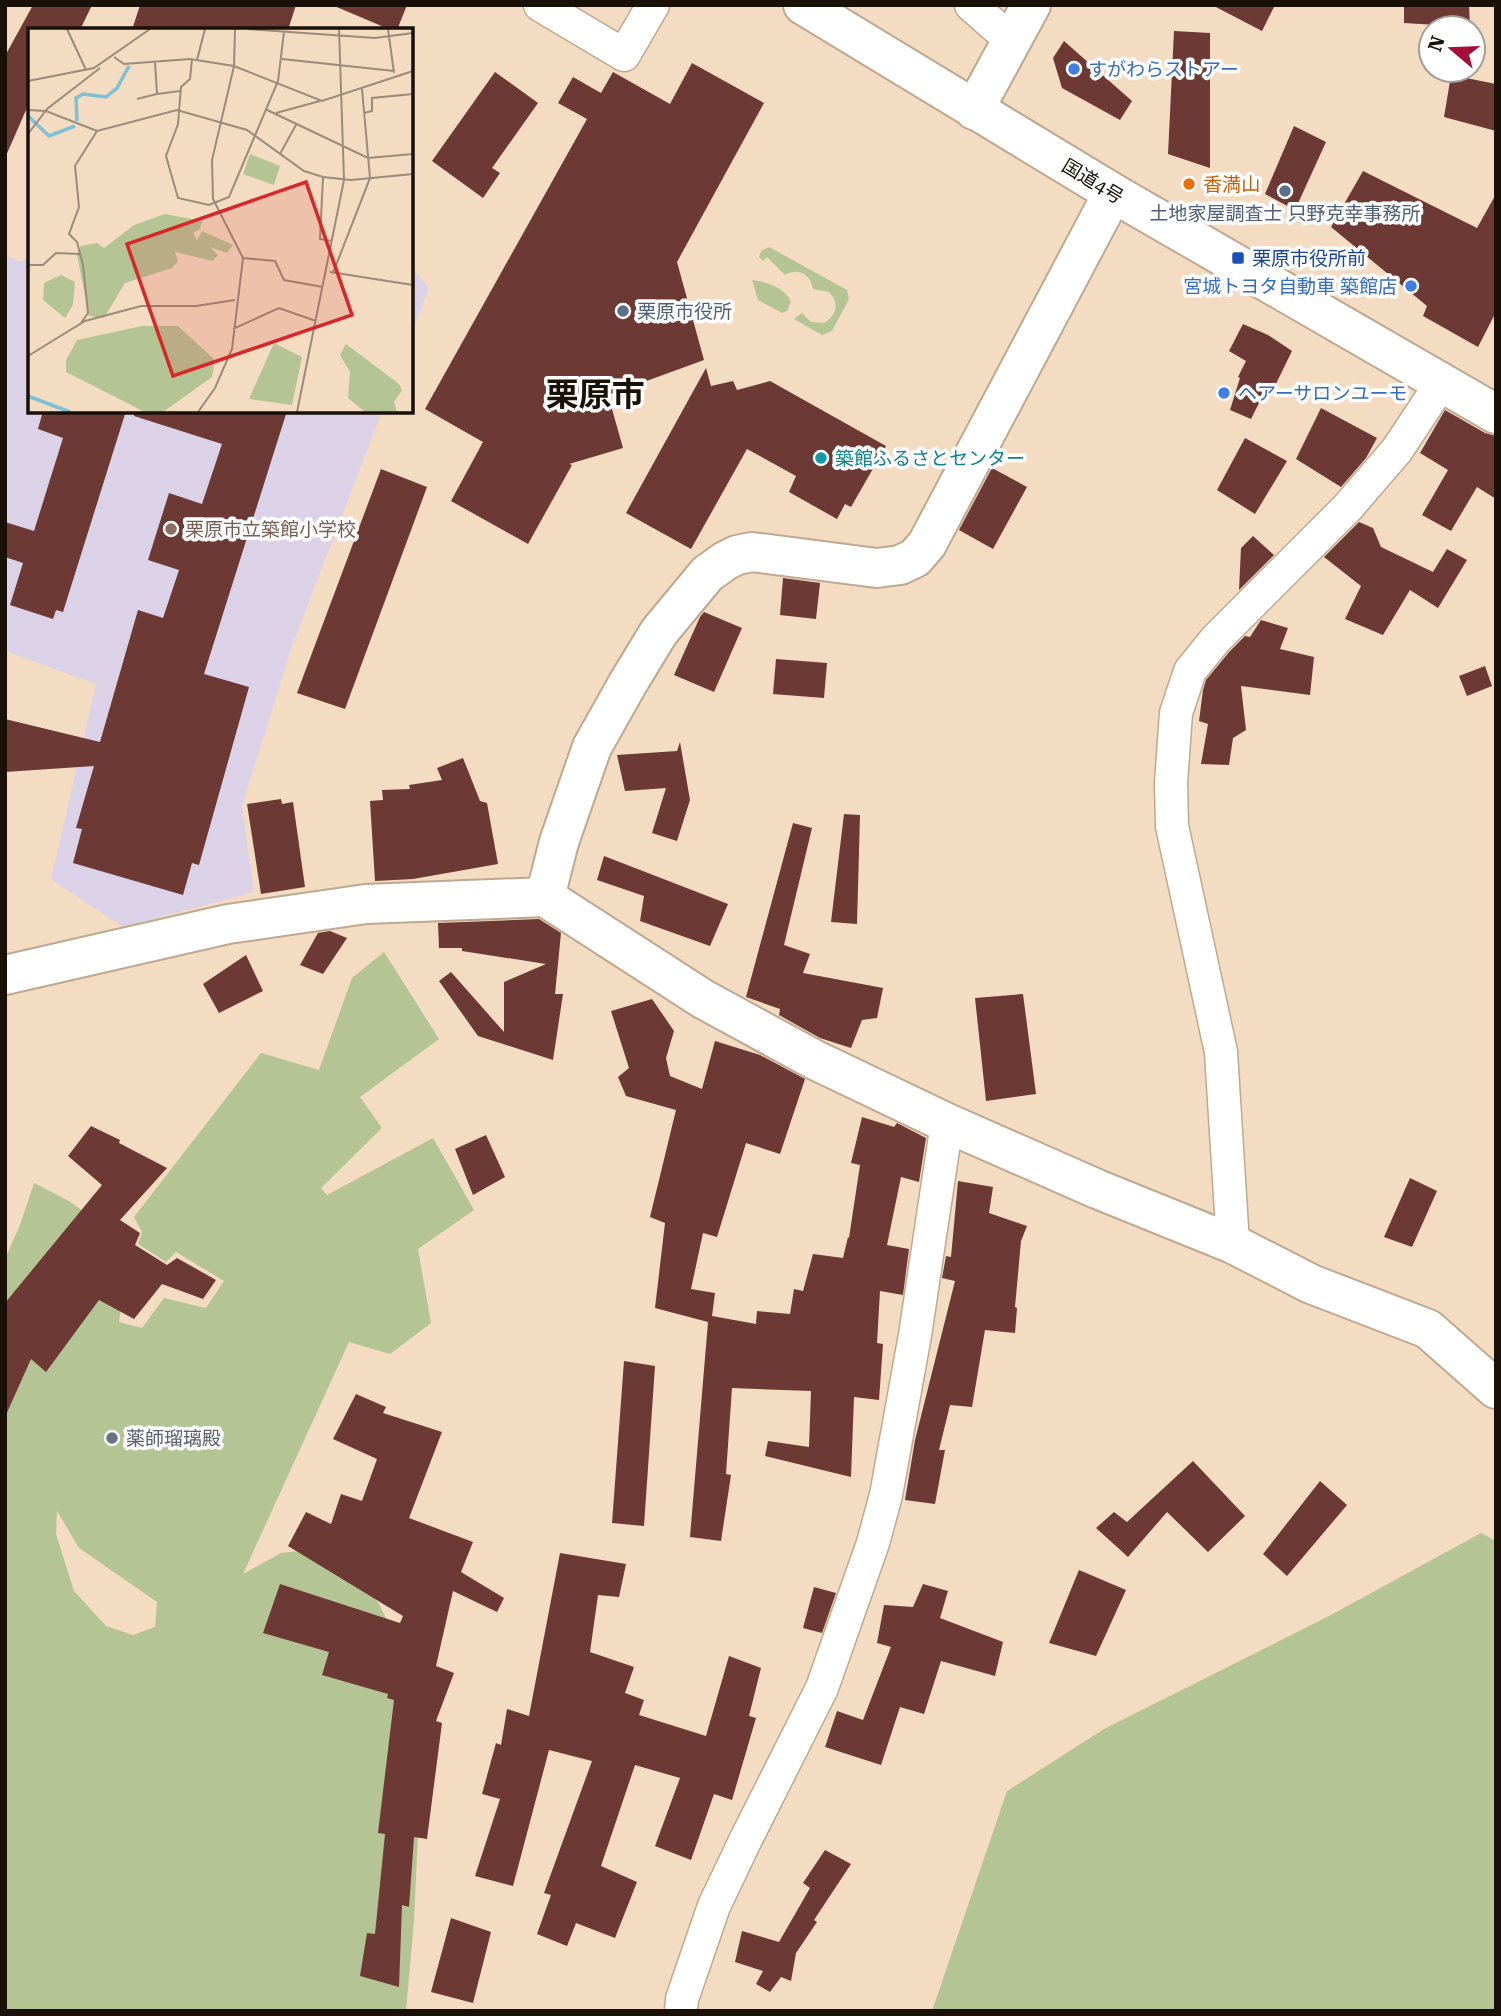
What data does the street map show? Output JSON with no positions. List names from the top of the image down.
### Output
{
  "streets": {
    "main road": ["国道4号"]
  },
  "districts": ["栗原市"],
  "places": {
    "other": [
      "すがわらストアー",
      "香満山",
      "土地家屋調査士 只野克幸事務所",
      "宮城トヨタ自動車 築館店",
      "栗原市役所",
      "ヘアーサロンユーモ",
      "築館ふるさとセンター",
      "栗原市立築館小学校",
      "薬師瑠璃殿"
    ],
    "transit": ["栗原市役所前"]
  },
  "north": "left"
}
